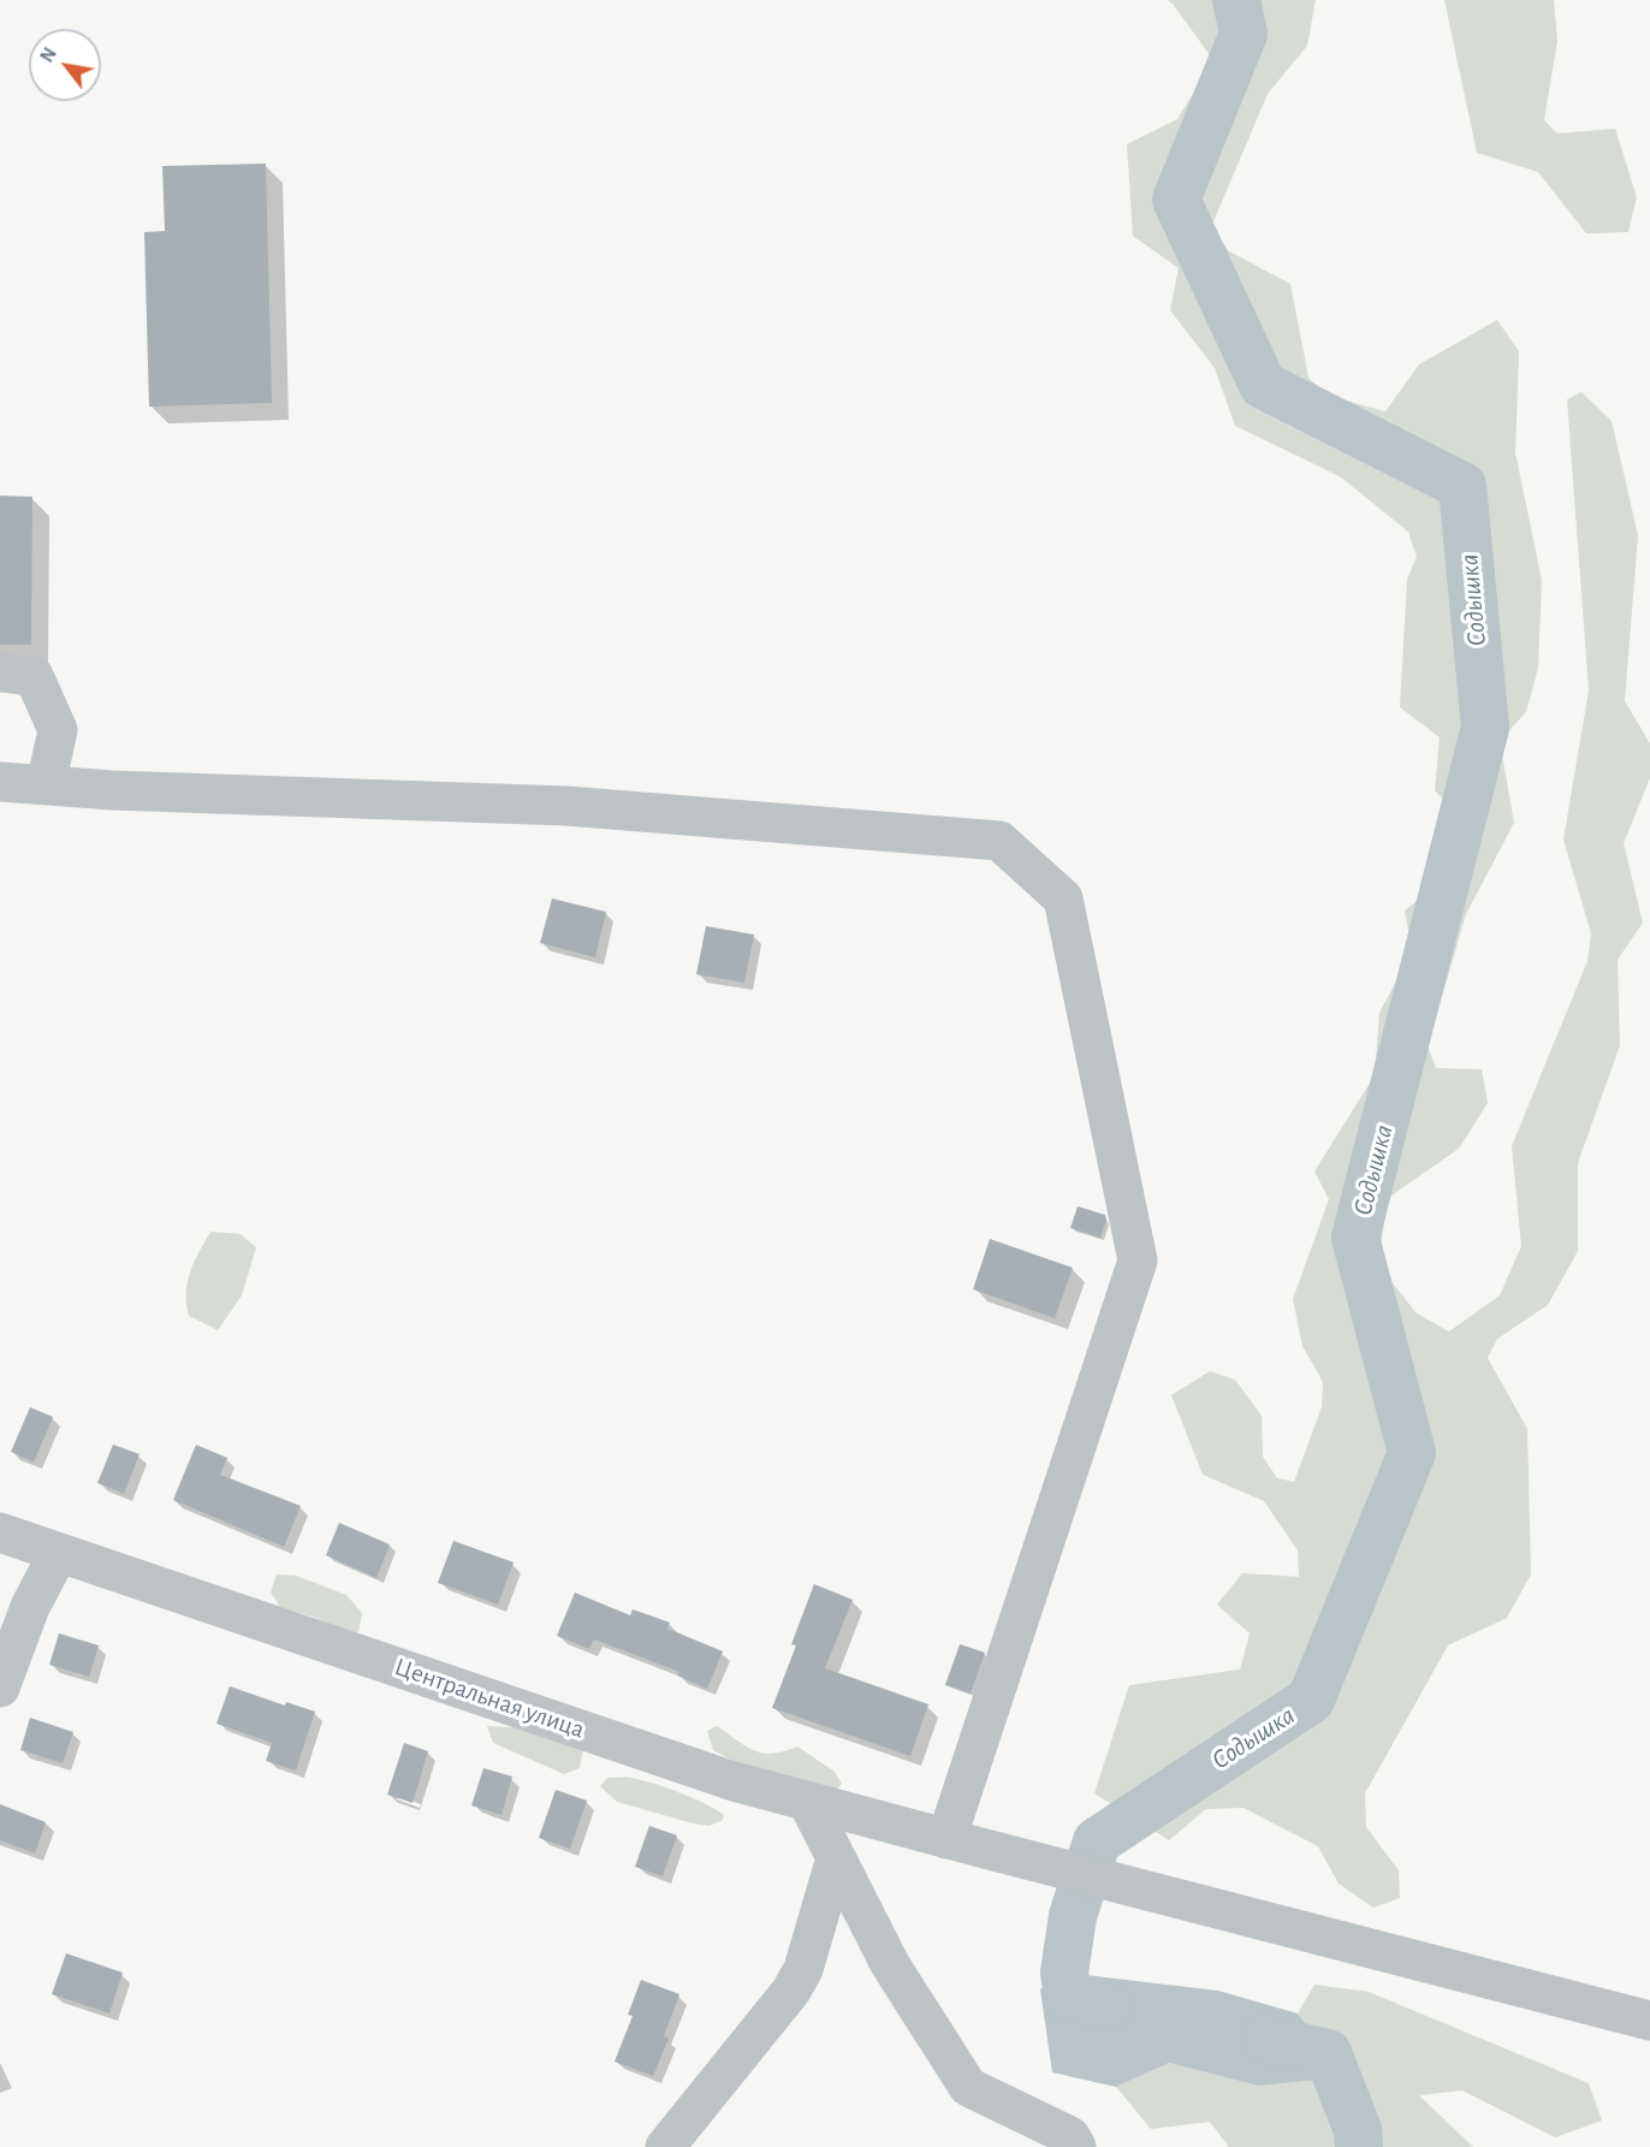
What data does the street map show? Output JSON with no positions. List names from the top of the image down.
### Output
{
  "streets": {
    "street": ["Центральная улица"]
  },
  "water": ["Содышка"],
  "north": "top left"
}
